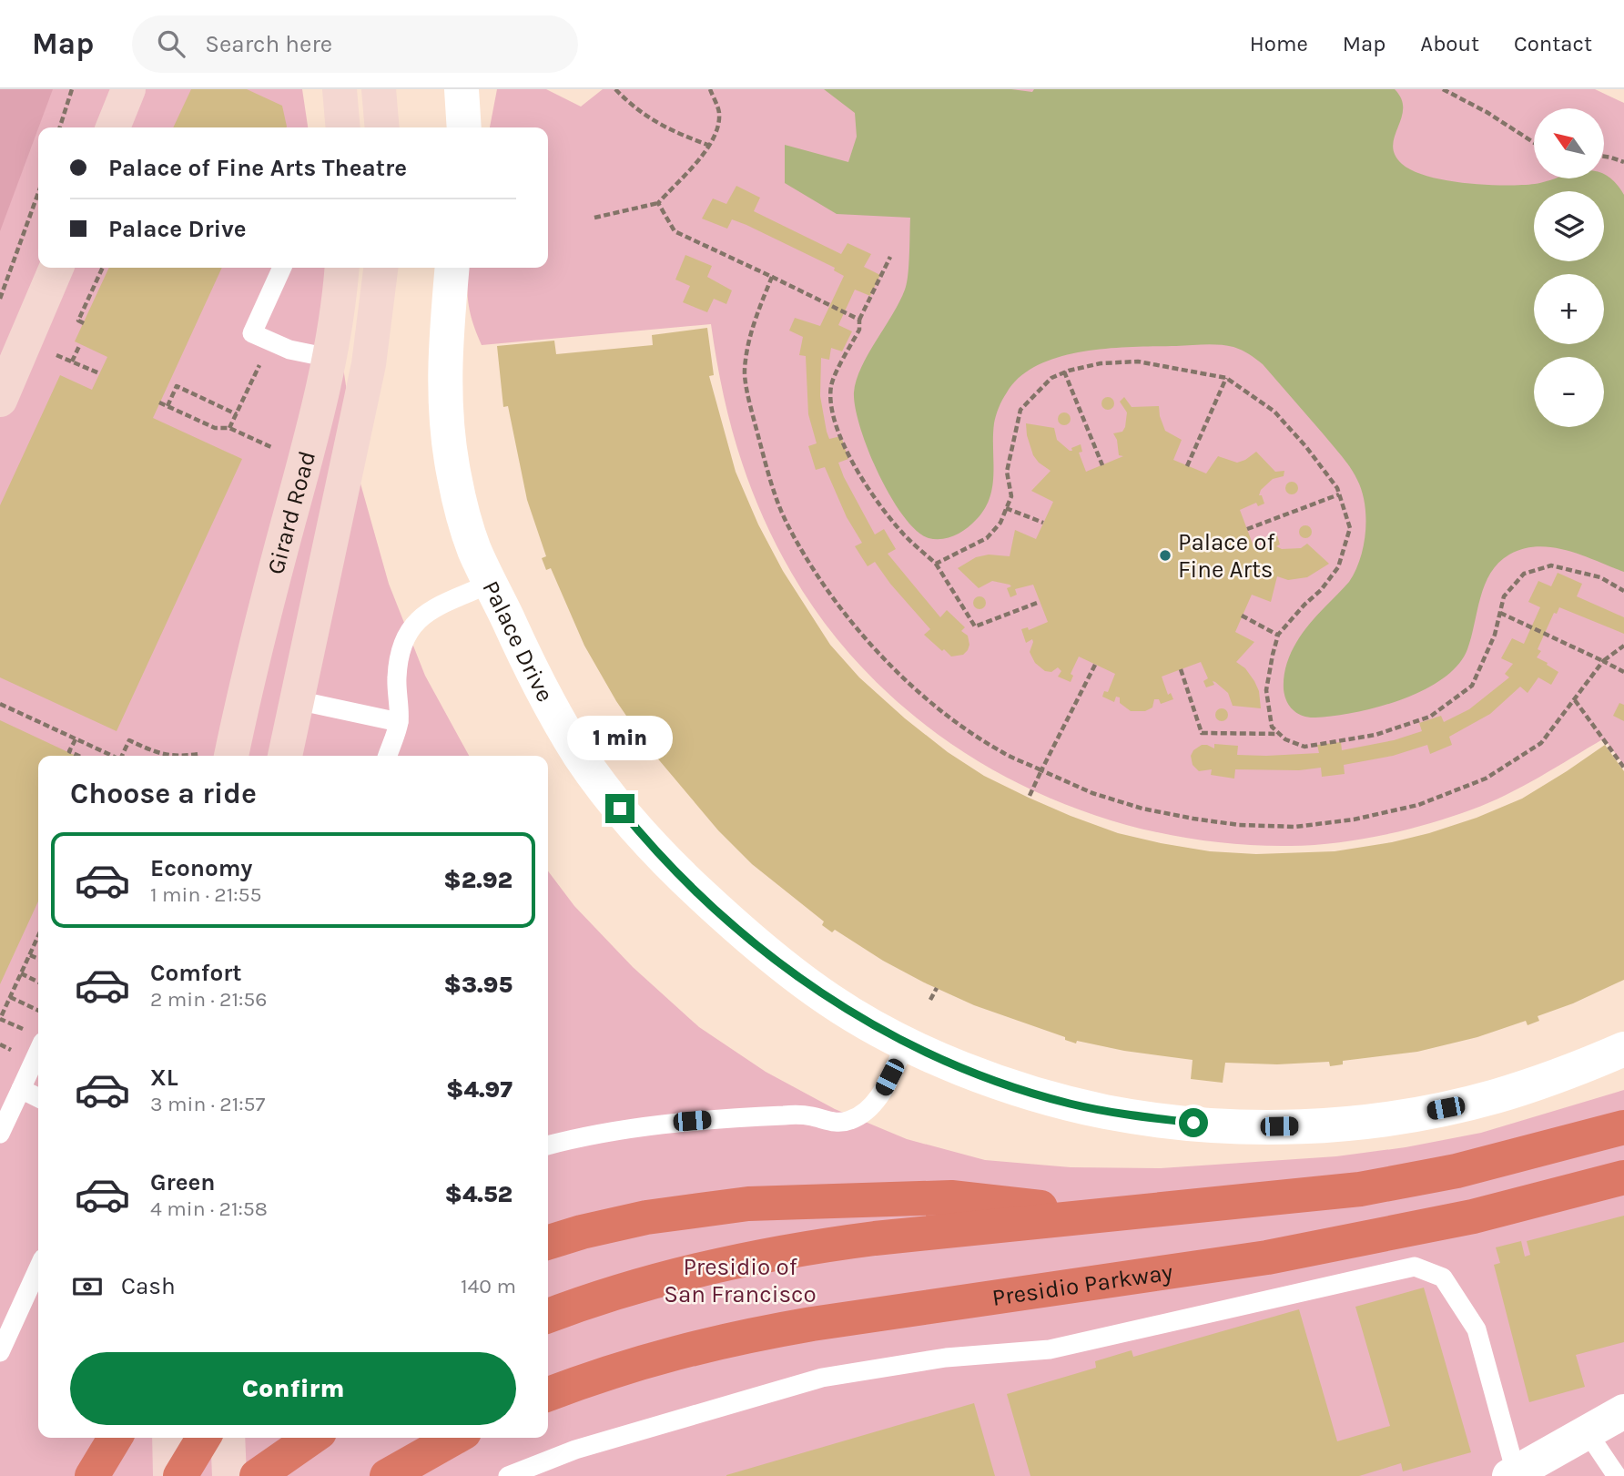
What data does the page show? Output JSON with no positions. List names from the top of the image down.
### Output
{
  "streets": {
    "highway": ["Presidio Parkway"],
    "main road": ["Girard Road"],
    "street": ["Palace Drive"]
  },
  "parks": ["Presidio of San Francisco"],
  "places": ["Palace of Fine Arts"],
  "north": "top left",
  "page": {
    "header": "Map",
    "search": "Search here",
    "nav": [
      "Home",
      "Map",
      "About",
      "Contact"
    ],
    "map_buttons": ["+", "−"],
    "banner": ["Palace of Fine Arts Theatre", "Palace Drive"],
    "bubble": "1 min",
    "heading": "Choose a ride",
    "list": [
      {
        "name": "Economy",
        "note": "1 min · 21:55",
        "value": "$2.92"
      },
      {
        "name": "Comfort",
        "note": "2 min · 21:56",
        "value": "$3.95"
      },
      {
        "name": "XL",
        "note": "3 min · 21:57",
        "value": "$4.97"
      },
      {
        "name": "Green",
        "note": "4 min · 21:58",
        "value": "$4.52"
      }
    ],
    "pay": ["Cash", "140 m"],
    "buttons": "Confirm"
  }
}
